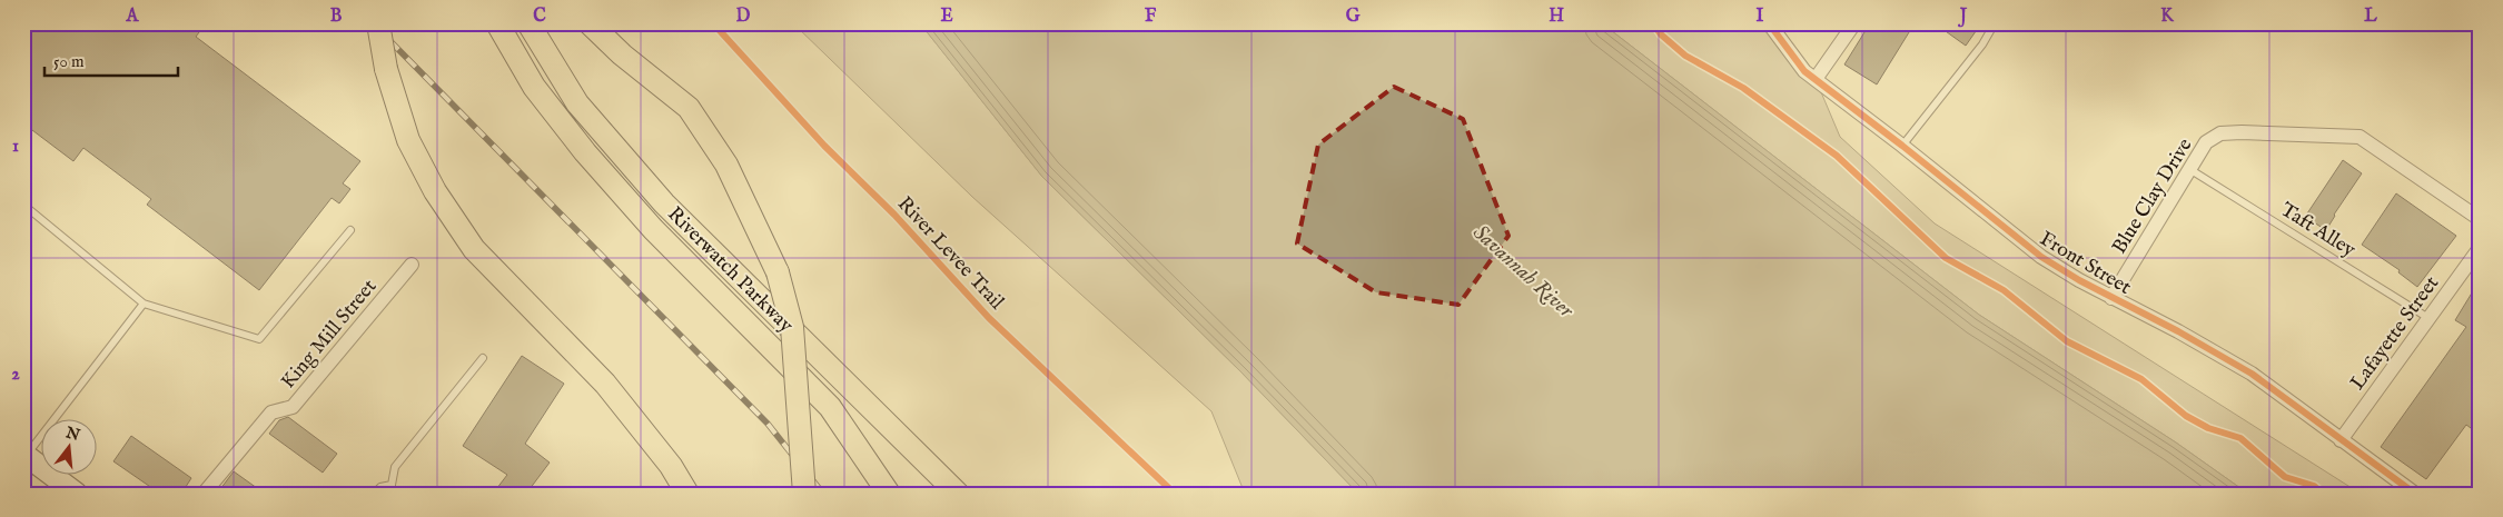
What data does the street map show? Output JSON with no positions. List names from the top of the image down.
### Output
{
  "streets": {
    "main road": ["Riverwatch Parkway"],
    "street": [
      "Blue Clay Drive",
      "Front Street",
      "Lafayette Street",
      "King Mill Street"
    ],
    "lane": ["Taft Alley"],
    "cycle path": ["River Levee Trail"]
  },
  "crossings": [
    ["Blue Clay Drive", "Taft Alley"],
    ["Blue Clay Drive", "Front Street"],
    ["Taft Alley", "Lafayette Street"],
    ["Front Street", "Lafayette Street"]
  ],
  "water": ["Savannah River"],
  "scale_bar": "50 m",
  "north": "top",
  "grid": {
    "columns": [
      "A",
      "B",
      "C",
      "D",
      "E",
      "F",
      "G",
      "H",
      "I",
      "J",
      "K",
      "L"
    ],
    "rows": ["1", "2"]
  }
}
